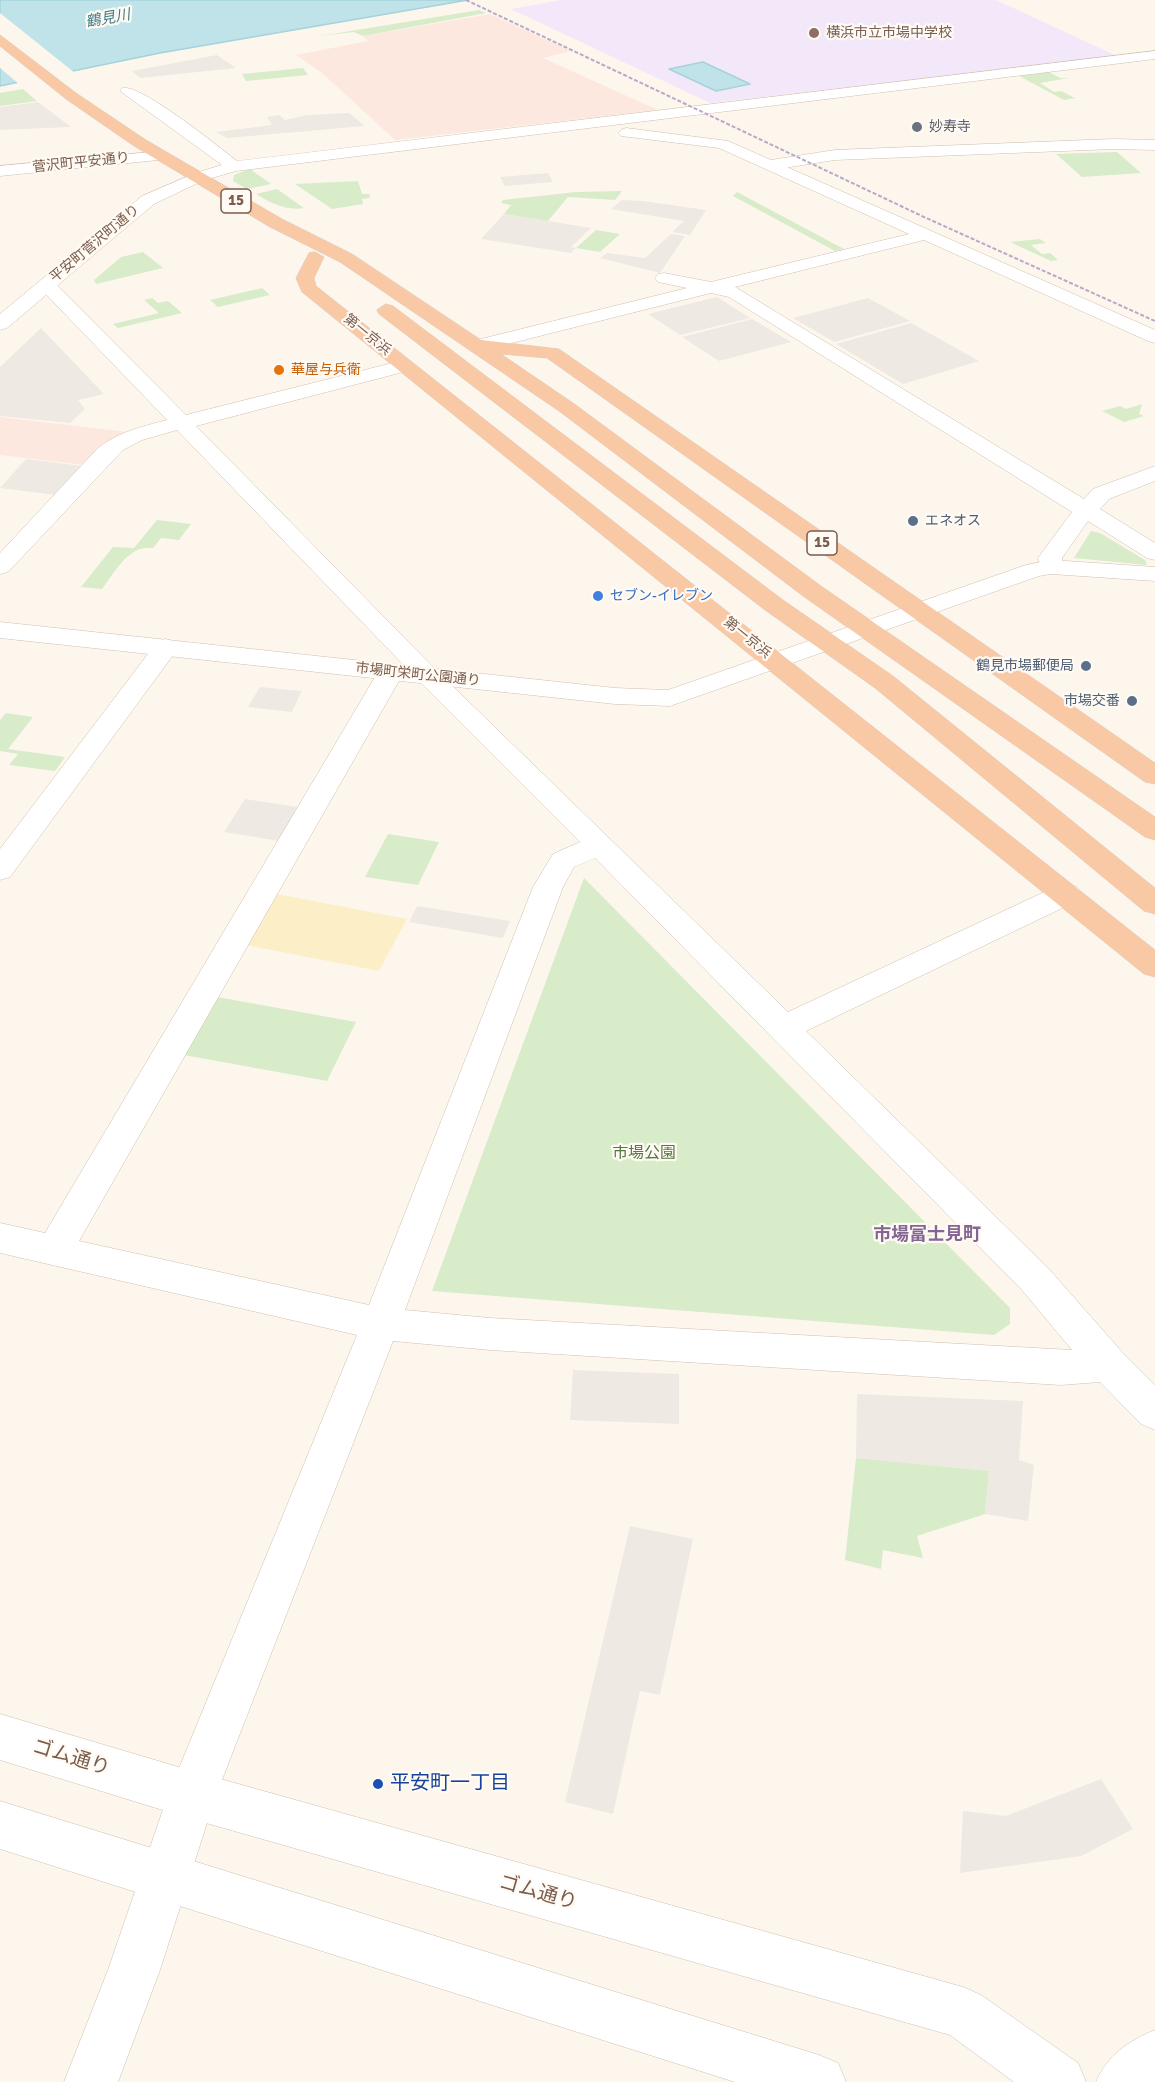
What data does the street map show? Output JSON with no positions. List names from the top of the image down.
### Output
{
  "streets": {
    "highway": ["15", "第一京浜"],
    "street": [
      "菅沢町平安通り",
      "平安町菅沢町通り",
      "市場町栄町公園通り",
      "ゴム通り"
    ]
  },
  "crossings": [
    ["菅沢町平安通り", "第一京浜"],
    ["平安町菅沢町通り", "第一京浜"],
    ["第一京浜", "市場町栄町公園通り"]
  ],
  "districts": ["市場富士見町"],
  "water": ["鶴見川"],
  "parks": ["市場公園"],
  "places": [
    "横浜市立市場中学校",
    "妙寿寺",
    "華屋与兵衛",
    "エネオス",
    "セブン-イレブン",
    "鶴見市場郵便局",
    "市場交番",
    "平安町一丁目"
  ]
}
